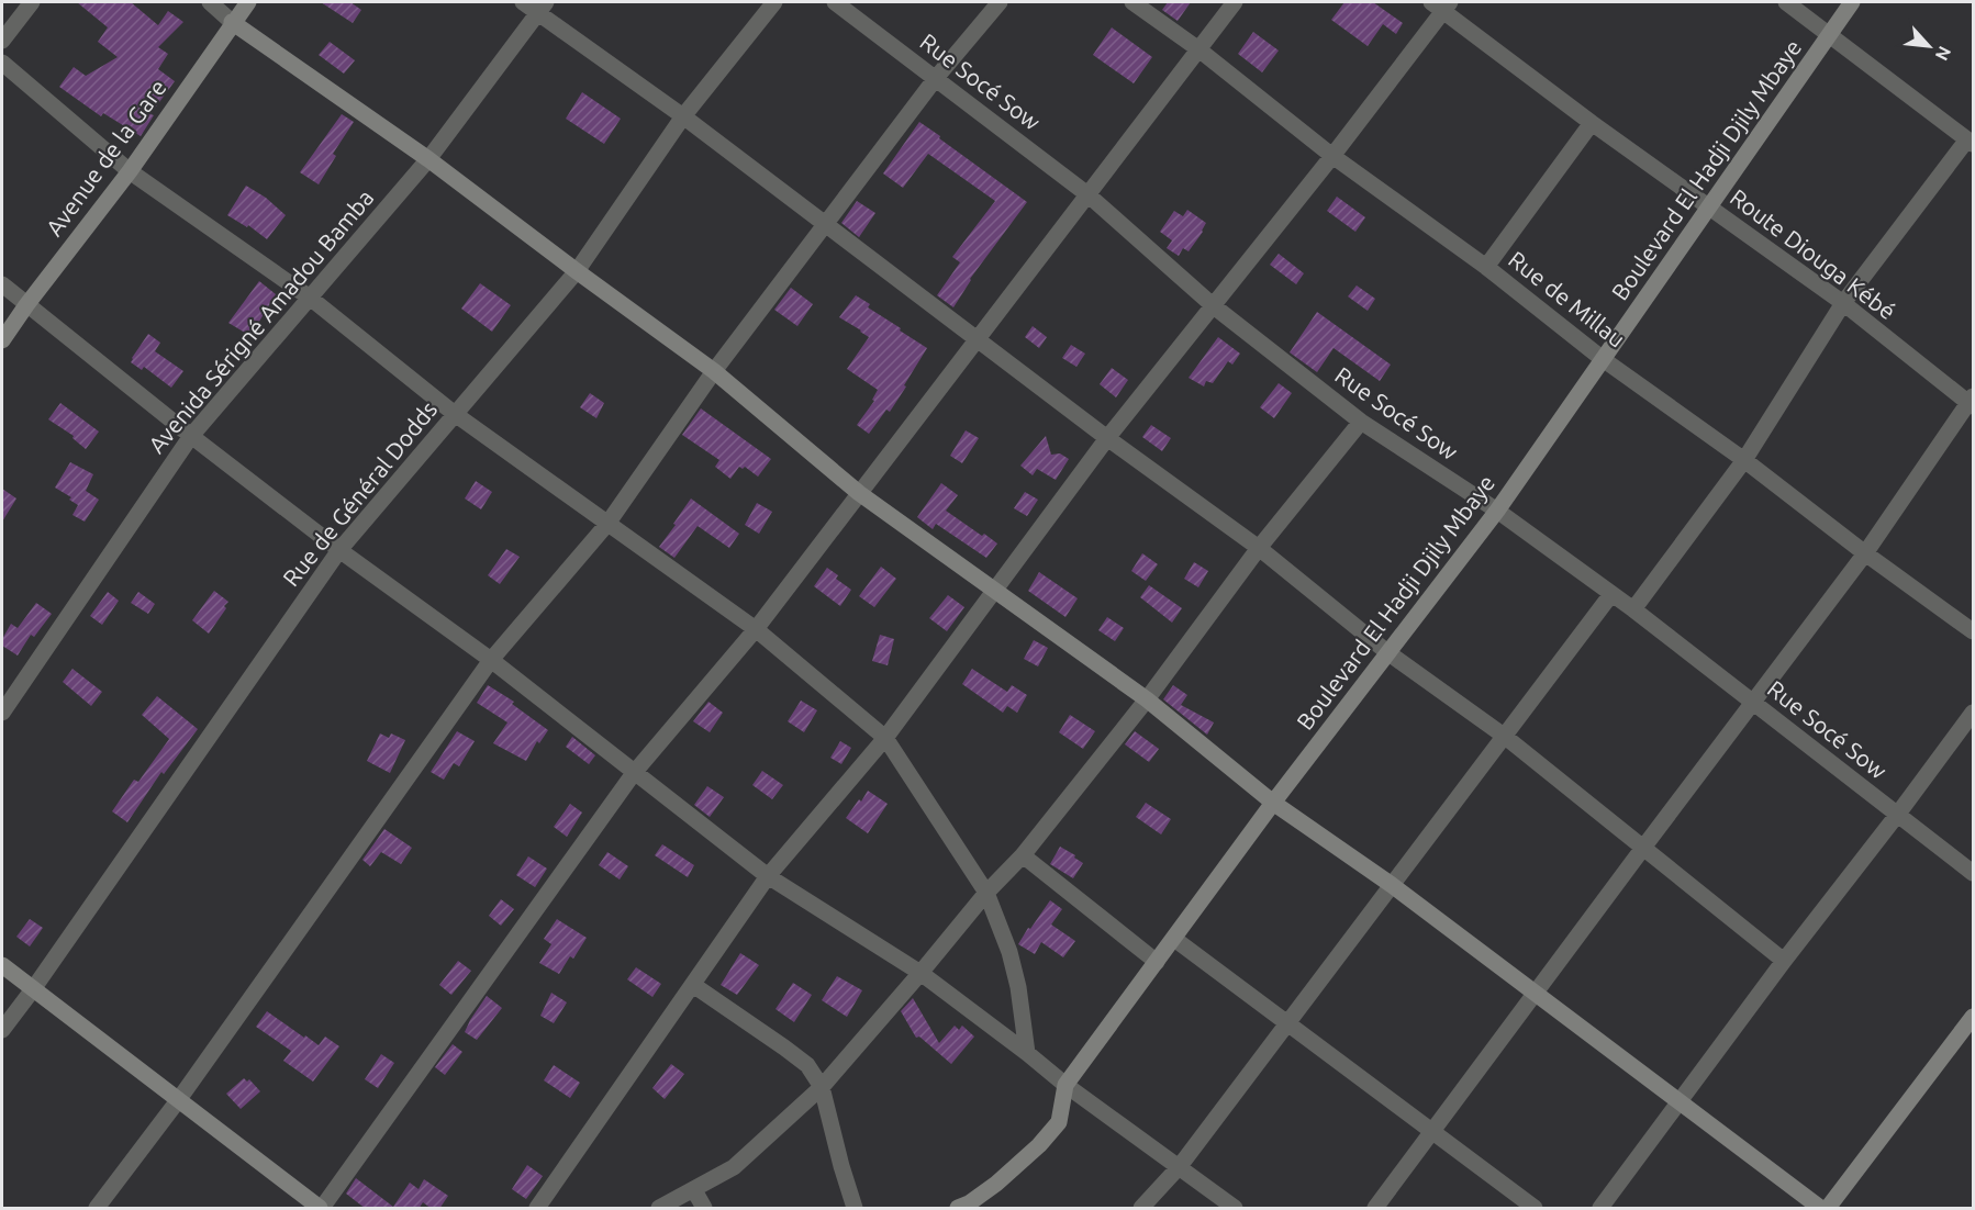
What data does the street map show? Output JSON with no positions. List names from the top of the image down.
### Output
{
  "streets": {
    "street": [
      "Rue Socé Sow",
      "Avenue de la Gare",
      "Boulevard El Hadji Djily Mbaye",
      "Route Diouga Kébé",
      "Rue de Millau",
      "Avenida Sérigné Amadou Bamba",
      "Rue de Général Dodds"
    ]
  },
  "crossings": [
    ["Rue Socé Sow", "Boulevard El Hadji Djily Mbaye"],
    ["Boulevard El Hadji Djily Mbaye", "Route Diouga Kébé"],
    ["Boulevard El Hadji Djily Mbaye", "Rue de Millau"]
  ],
  "north": "bottom right"
}
